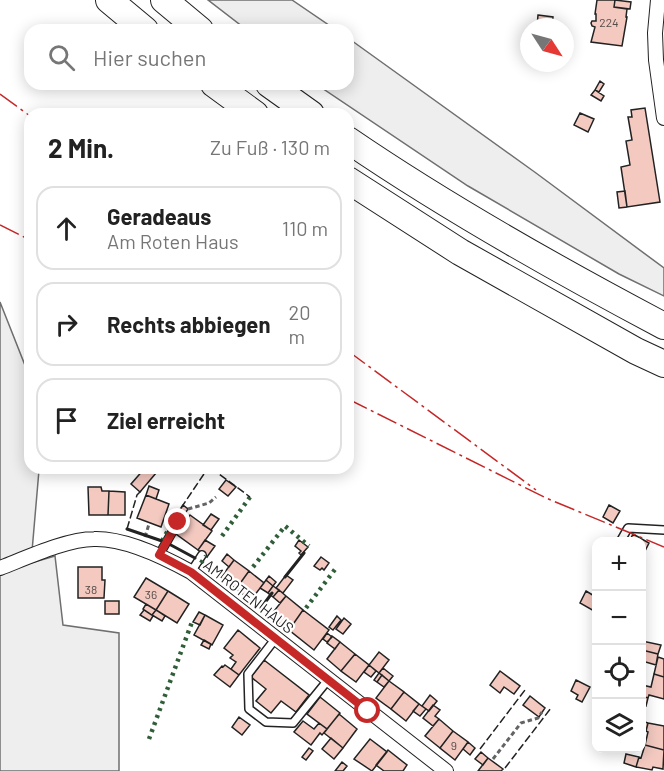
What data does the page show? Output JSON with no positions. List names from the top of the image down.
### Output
{
  "streets": {
    "street": ["AM ROTEN HAUS"]
  },
  "house_numbers": [
    "224",
    "38",
    "36",
    "9"
  ],
  "north": "bottom right",
  "page": {
    "search": "Hier suchen",
    "heading": ["2 Min.", "Zu Fuß · 130 m"],
    "list": [
      ["Geradeaus", "Am Roten Haus", "110 m"],
      ["Rechts abbiegen", "20 m"],
      "Ziel erreicht"
    ],
    "map_buttons": ["+", "−"]
  }
}
